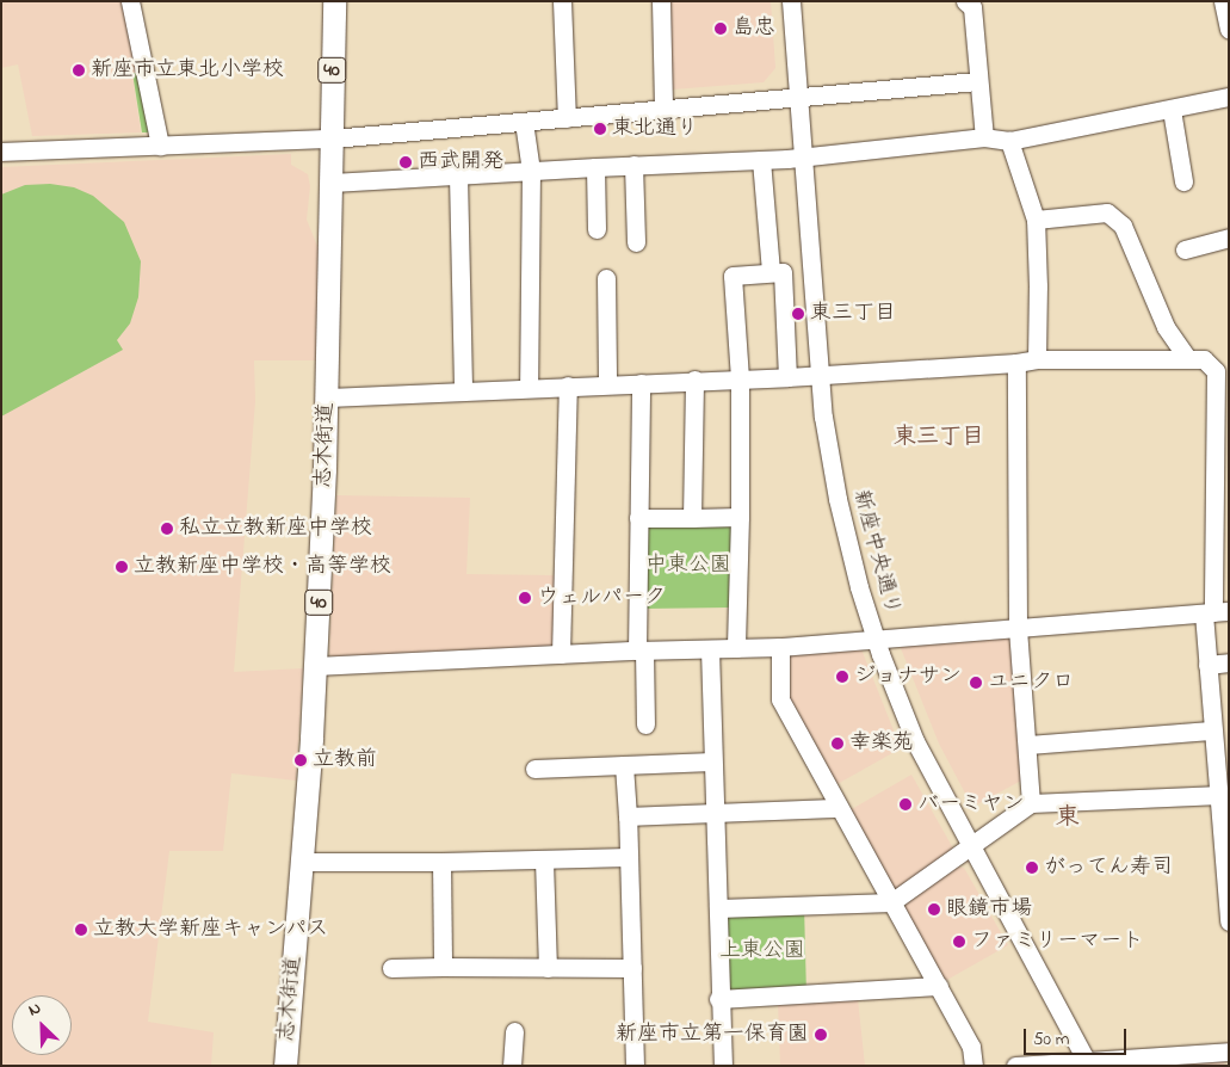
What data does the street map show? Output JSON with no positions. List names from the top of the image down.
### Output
{
  "streets": {
    "main road": ["40", "志木街道"],
    "street": ["新座中央通り"]
  },
  "districts": ["東三丁目", "東"],
  "parks": ["中東公園", "上東公園"],
  "places": [
    "島忠",
    "新座市立東北小学校",
    "東北通り",
    "西武開発",
    "東三丁目",
    "私立立教新座中学校",
    "立教新座中学校・高等学校",
    "ウェルパーク",
    "ジョナサン",
    "ユニクロ",
    "幸楽苑",
    "立教前",
    "バーミヤン",
    "がってん寿司",
    "眼鏡市場",
    "立教大学新座キャンパス",
    "ファミリーマート",
    "新座市立第一保育園"
  ],
  "scale_bar": "50 m",
  "north": "top left"
}
